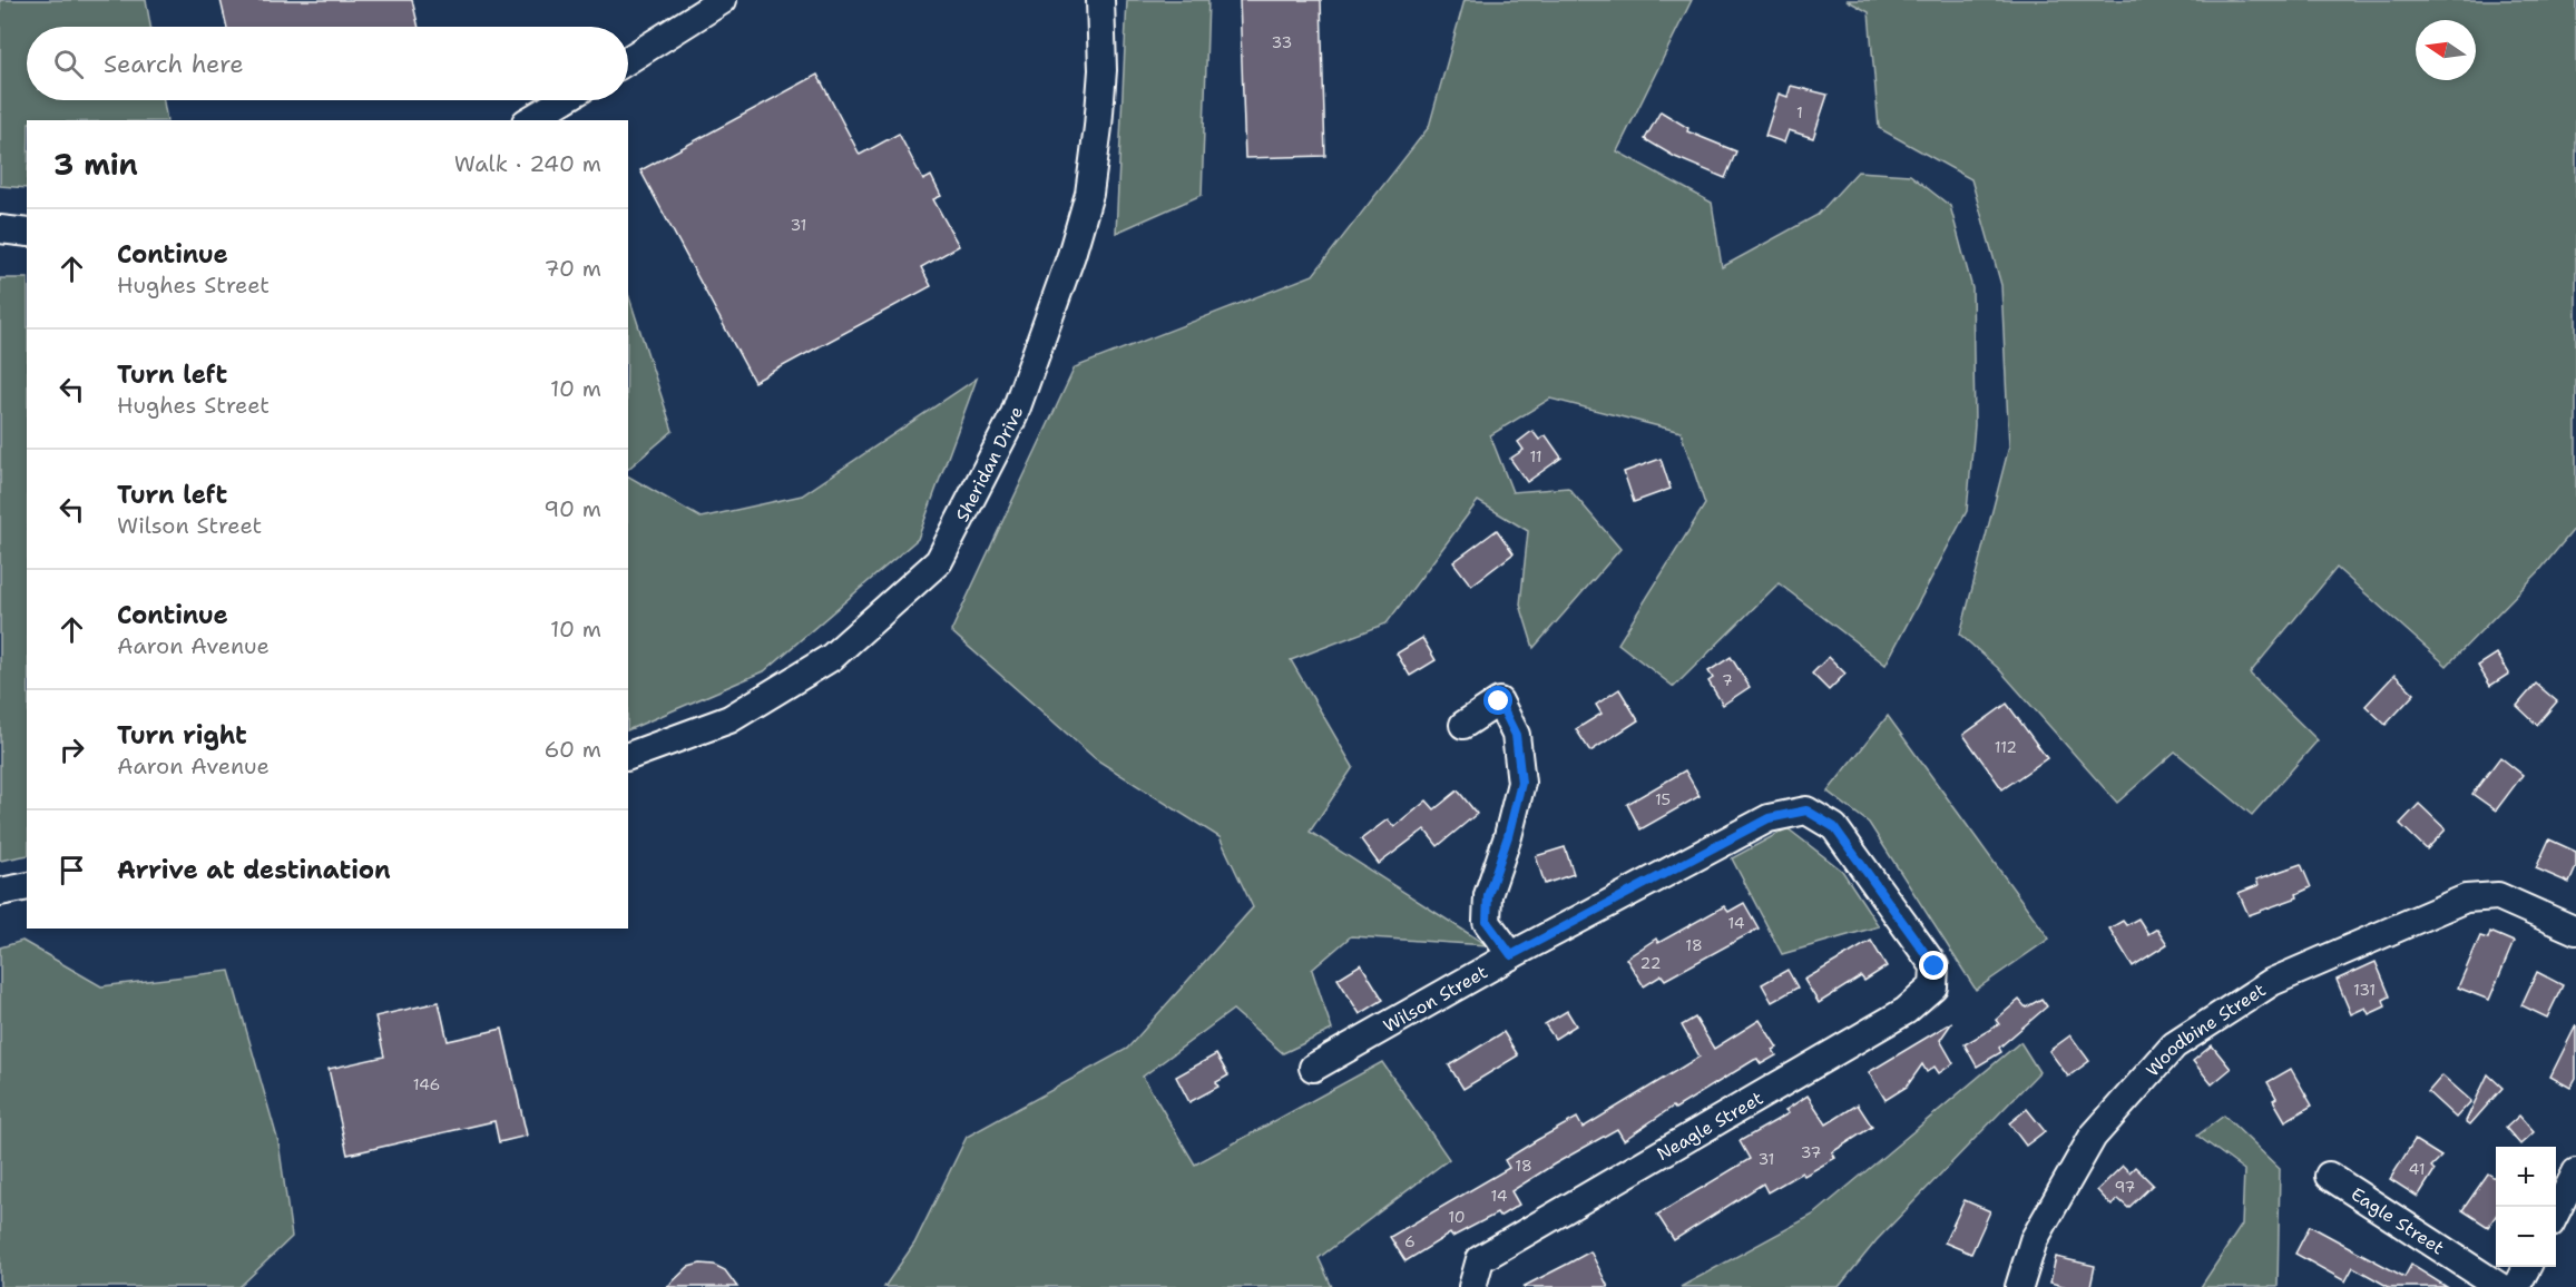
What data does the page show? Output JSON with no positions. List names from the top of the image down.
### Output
{
  "streets": {
    "street": [
      "Sheridan Drive",
      "Wilson Street",
      "Woodbine Street",
      "Neagle Street",
      "Eagle Street"
    ]
  },
  "crossings": [
    ["Wilson Street", "Neagle Street"]
  ],
  "house_numbers": [
    "33",
    "1",
    "31",
    "11",
    "7",
    "112",
    "15",
    "14",
    "18",
    "22",
    "131",
    "146",
    "37",
    "31",
    "18",
    "41",
    "97",
    "14",
    "10",
    "6"
  ],
  "north": "left",
  "page": {
    "search": "Search here",
    "heading": ["3 min", "Walk · 240 m"],
    "list": [
      ["Continue", "Hughes Street", "70 m"],
      ["Turn left", "Hughes Street", "10 m"],
      ["Turn left", "Wilson Street", "90 m"],
      ["Continue", "Aaron Avenue", "10 m"],
      ["Turn right", "Aaron Avenue", "60 m"],
      "Arrive at destination"
    ],
    "map_buttons": ["+", "−"]
  }
}
